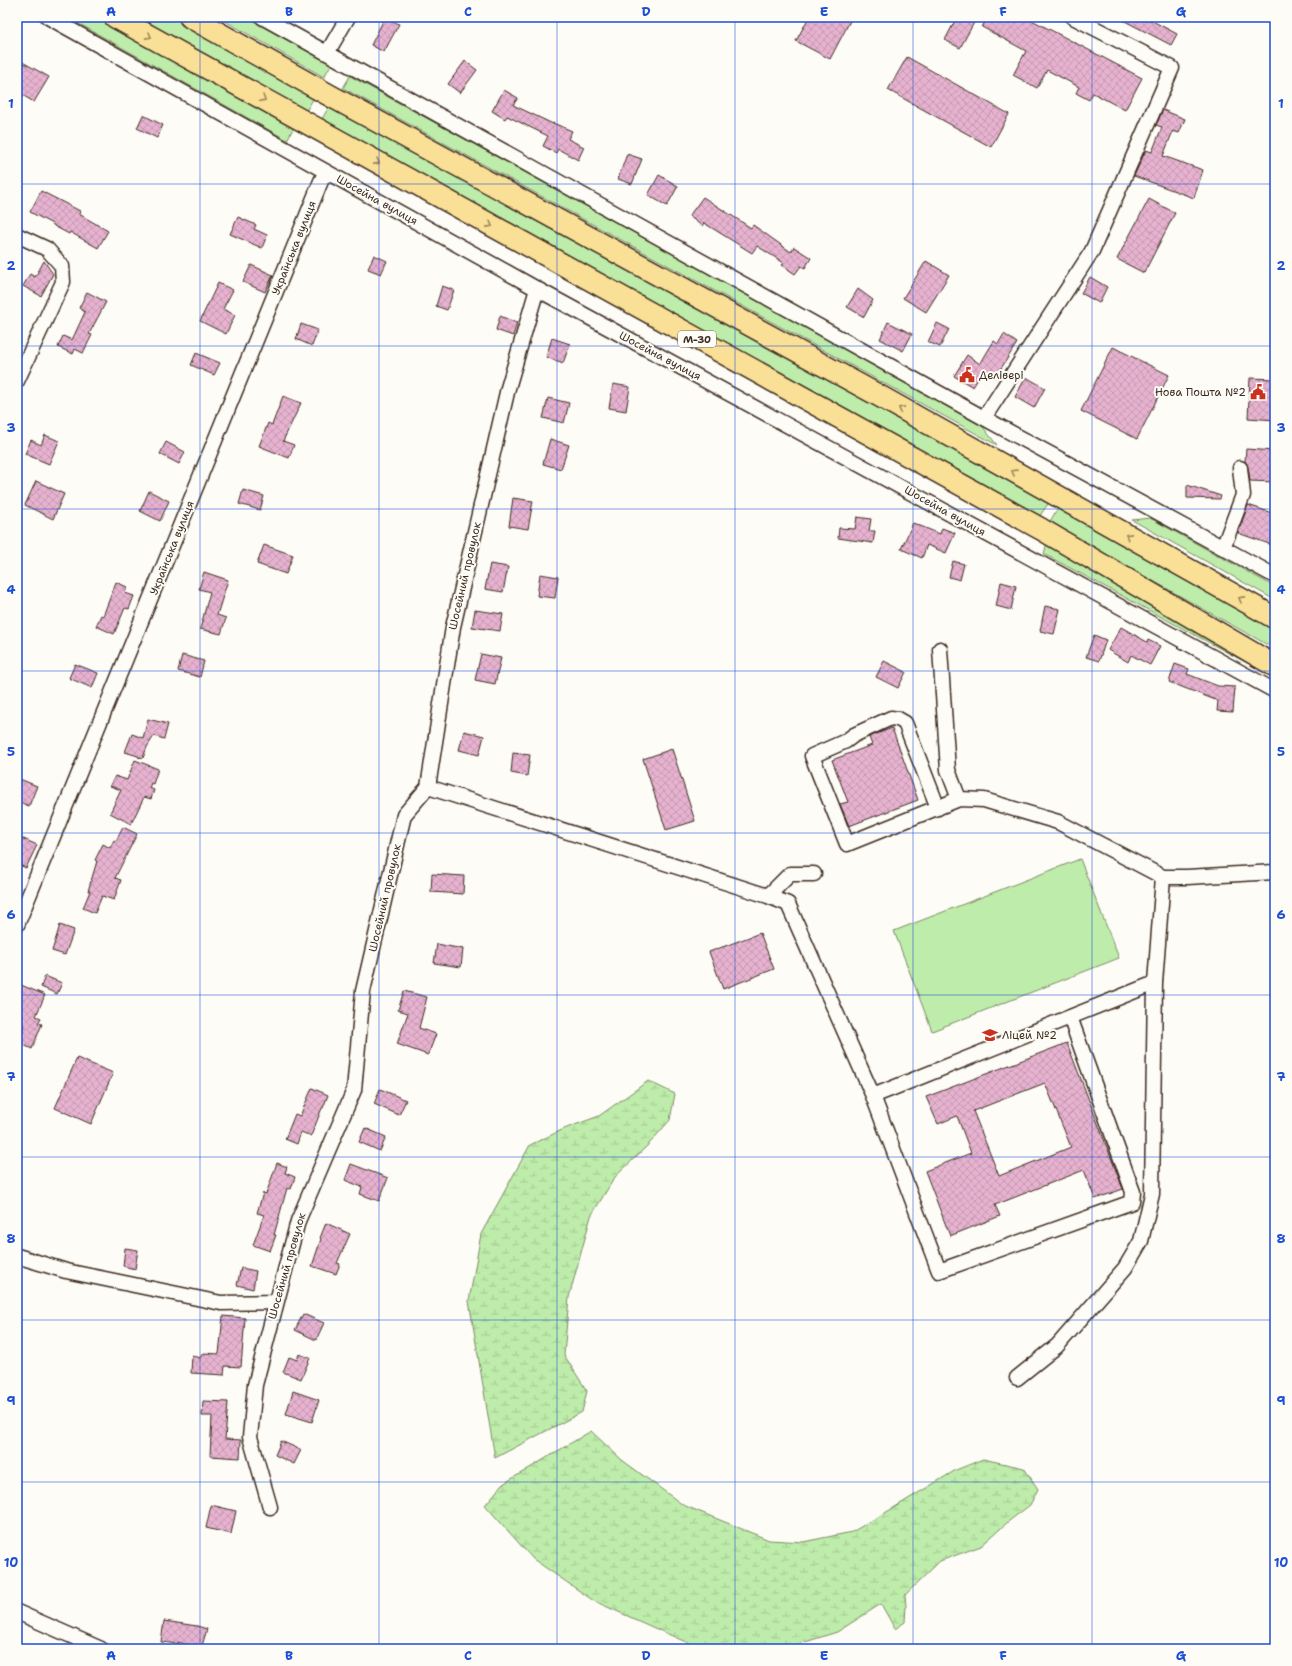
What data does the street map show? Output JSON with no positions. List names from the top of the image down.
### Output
{
  "streets": {
    "highway": ["М-30"],
    "street": ["Шосейна вулиця", "Українська вулиця", "Шосейний провулок"]
  },
  "crossings": [
    ["Шосейна вулиця", "Українська вулиця"],
    ["Шосейна вулиця", "Шосейний провулок"]
  ],
  "places": {
    "public building": ["Делівері", "Нова Пошта №2"],
    "school or university": ["Ліцей №2"]
  },
  "grid": {
    "columns": [
      "A",
      "B",
      "C",
      "D",
      "E",
      "F",
      "G"
    ],
    "rows": [
      "1",
      "2",
      "3",
      "4",
      "5",
      "6",
      "7",
      "8",
      "9",
      "10"
    ]
  }
}
